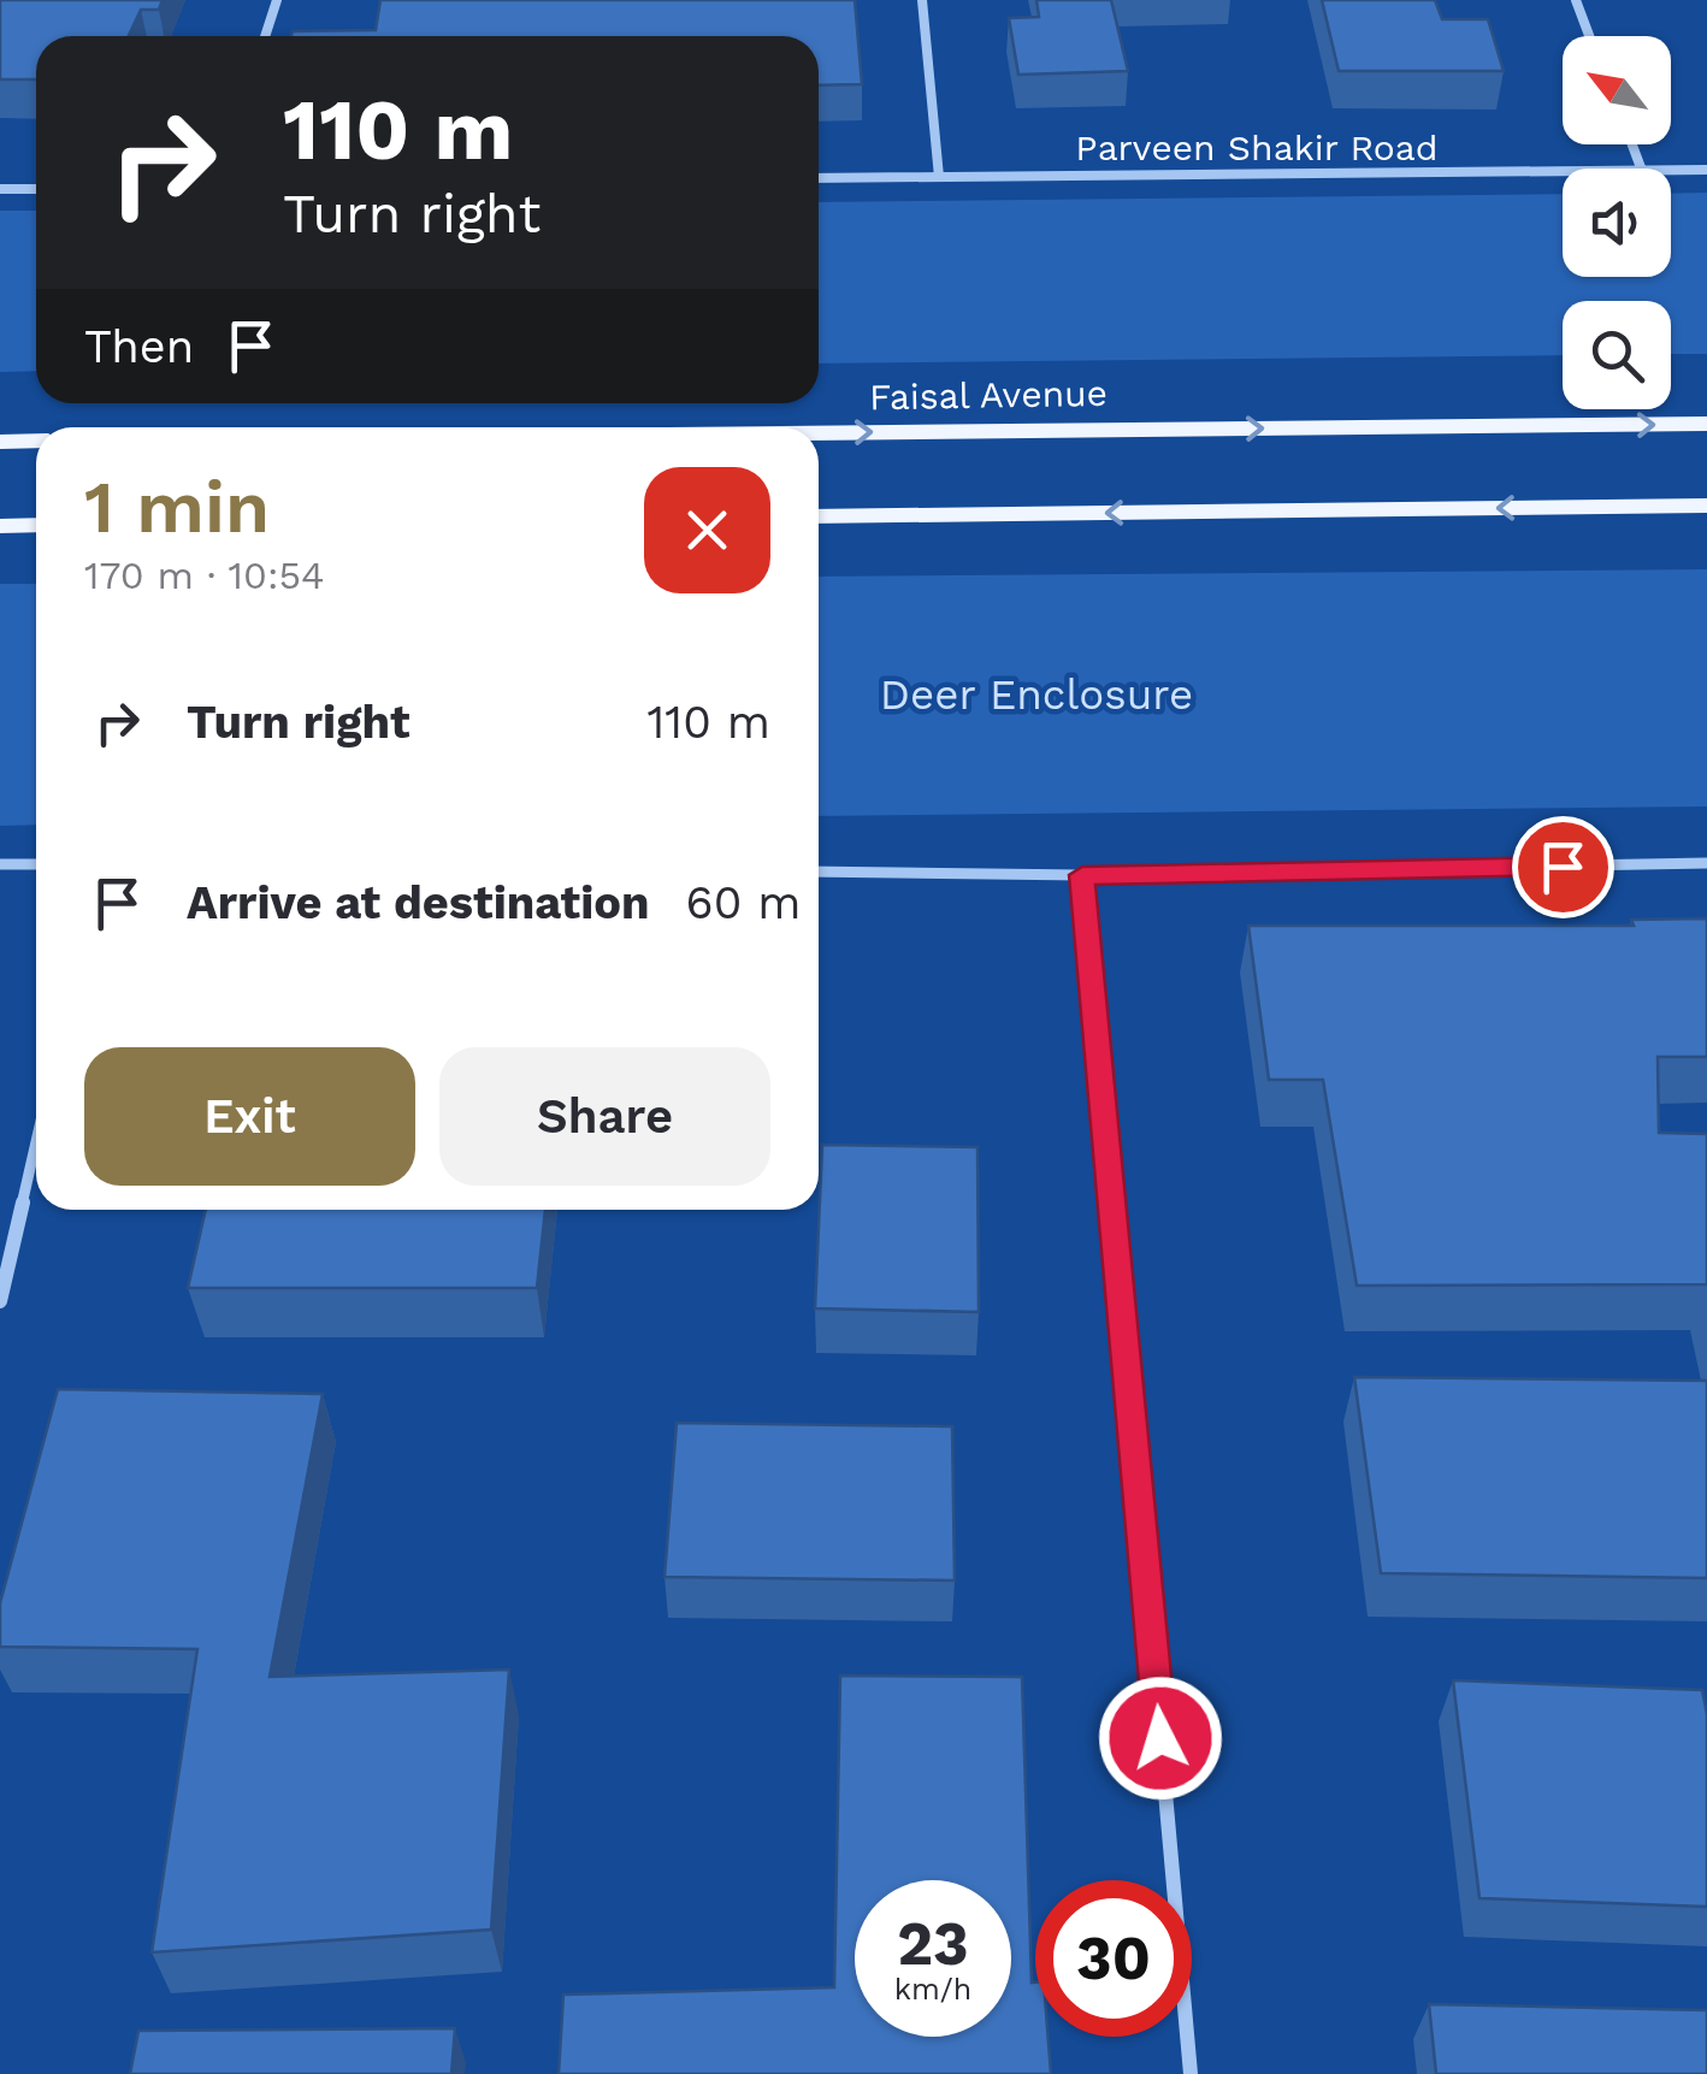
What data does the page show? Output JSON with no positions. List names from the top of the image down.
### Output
{
  "streets": {
    "main road": ["Faisal Avenue"],
    "street": ["Parveen Shakir Road"]
  },
  "parks": ["Deer Enclosure"],
  "north": "top left",
  "page": {
    "turn": ["110 m", "Turn right"],
    "then": "Then",
    "heading": ["1 min", "170 m · 10:54"],
    "list": [
      {
        "name": "Turn right",
        "value": "110 m"
      },
      {
        "name": "Arrive at destination",
        "value": "60 m"
      }
    ],
    "buttons": ["Exit", "Share"],
    "speed": "23 km/h",
    "limit": "30"
  }
}
